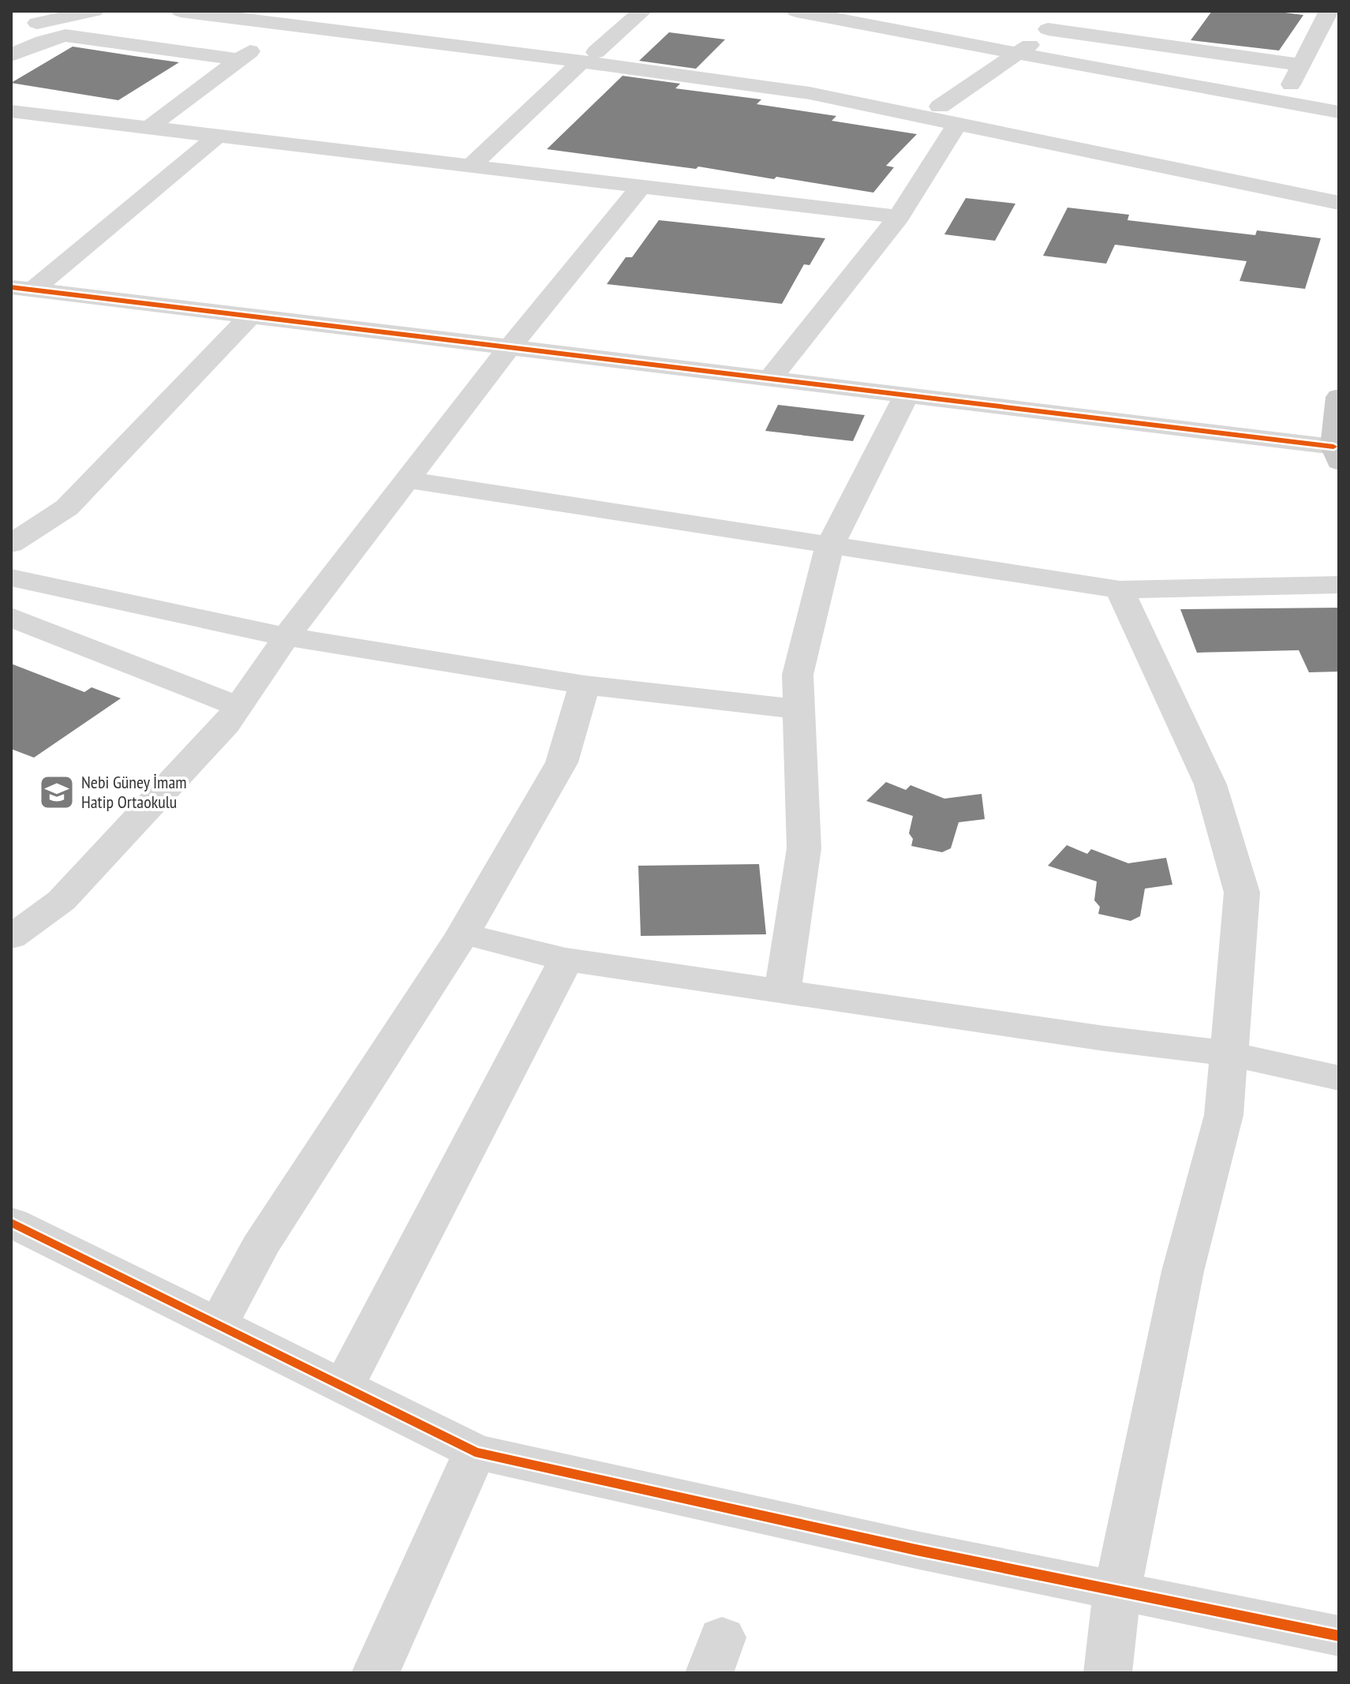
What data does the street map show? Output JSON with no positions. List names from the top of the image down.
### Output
{
  "places": {
    "school or university": ["Nebi Güney İmam Hatip Ortaokulu"]
  }
}
